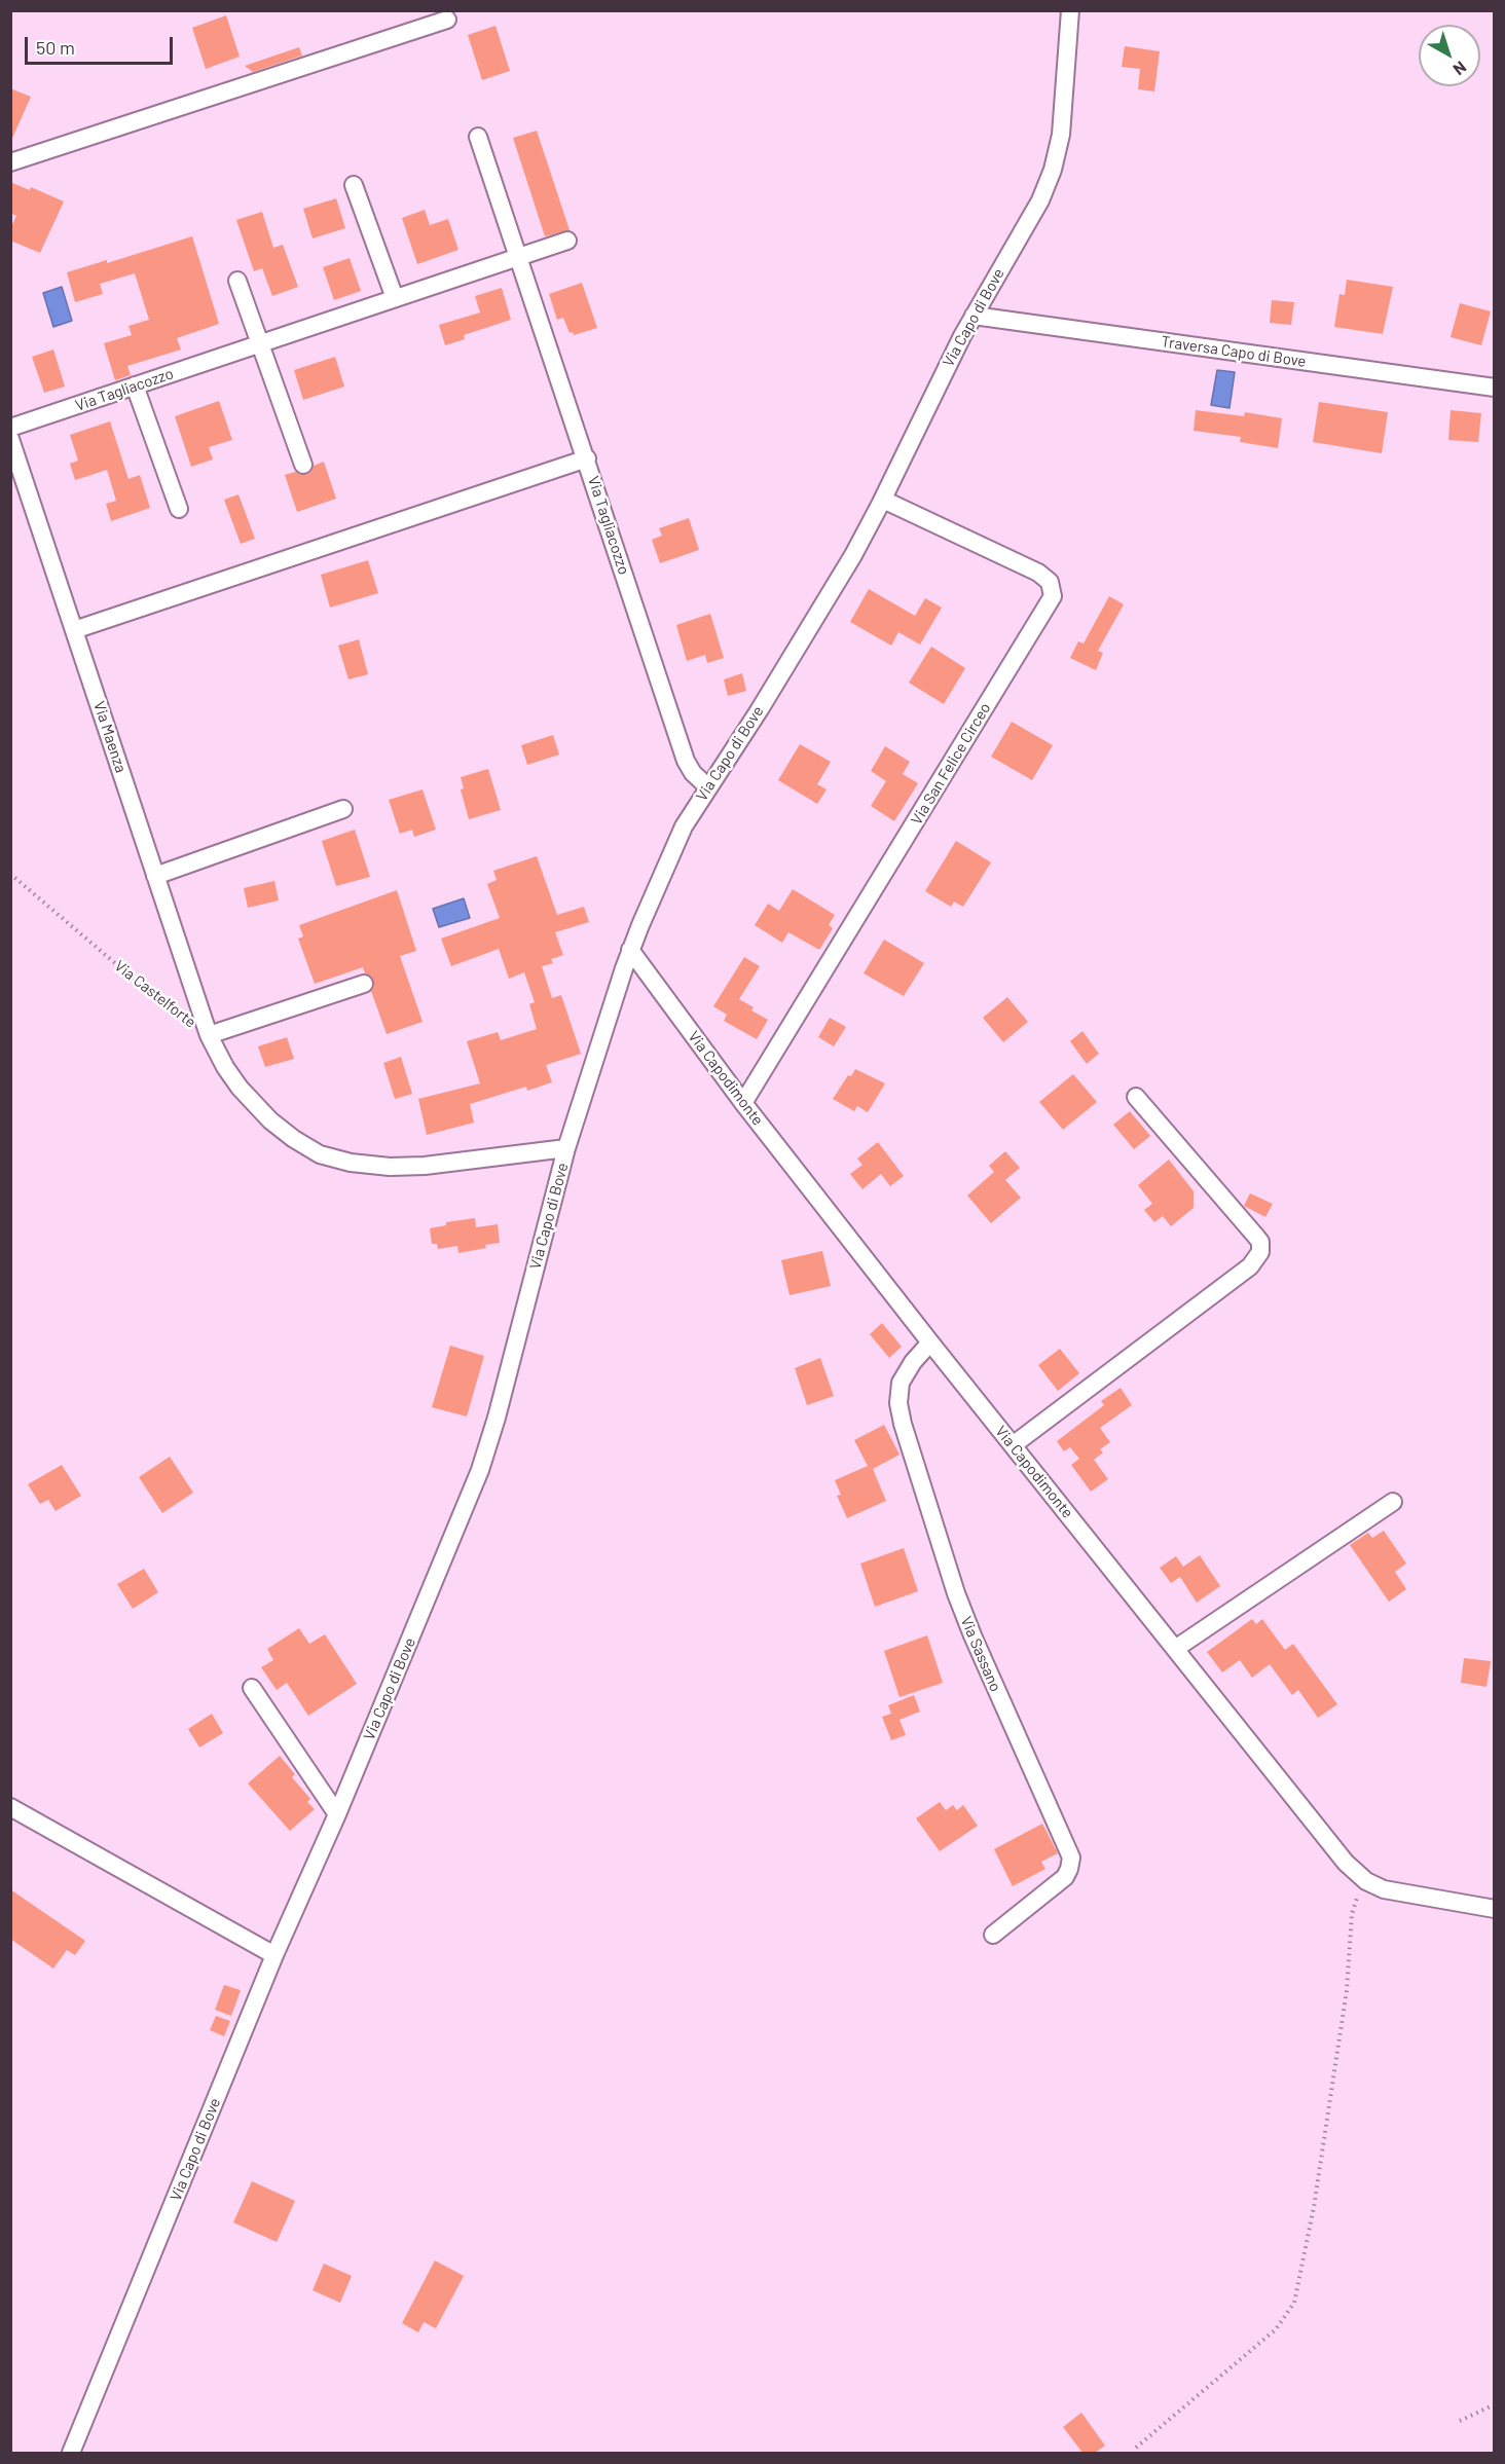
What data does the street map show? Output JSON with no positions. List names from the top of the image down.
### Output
{
  "streets": {
    "street": [
      "Via Capo di Bove",
      "Traversa Capo di Bove",
      "Via Tagliacozzo",
      "Via Maenza",
      "Via San Felice Circeo",
      "Via Castelforte",
      "Via Capodimonte",
      "Via Sassano"
    ]
  },
  "crossings": [
    ["Via Capo di Bove", "Traversa Capo di Bove"],
    ["Via Capo di Bove", "Via Tagliacozzo"],
    ["Via Capo di Bove", "Via San Felice Circeo"],
    ["Via Capo di Bove", "Via Castelforte"],
    ["Via Capo di Bove", "Via Capodimonte"],
    ["Via Maenza", "Via Castelforte"],
    ["Via San Felice Circeo", "Via Capodimonte"],
    ["Via Capodimonte", "Via Sassano"]
  ],
  "scale_bar": "50 m",
  "north": "bottom right"
}
